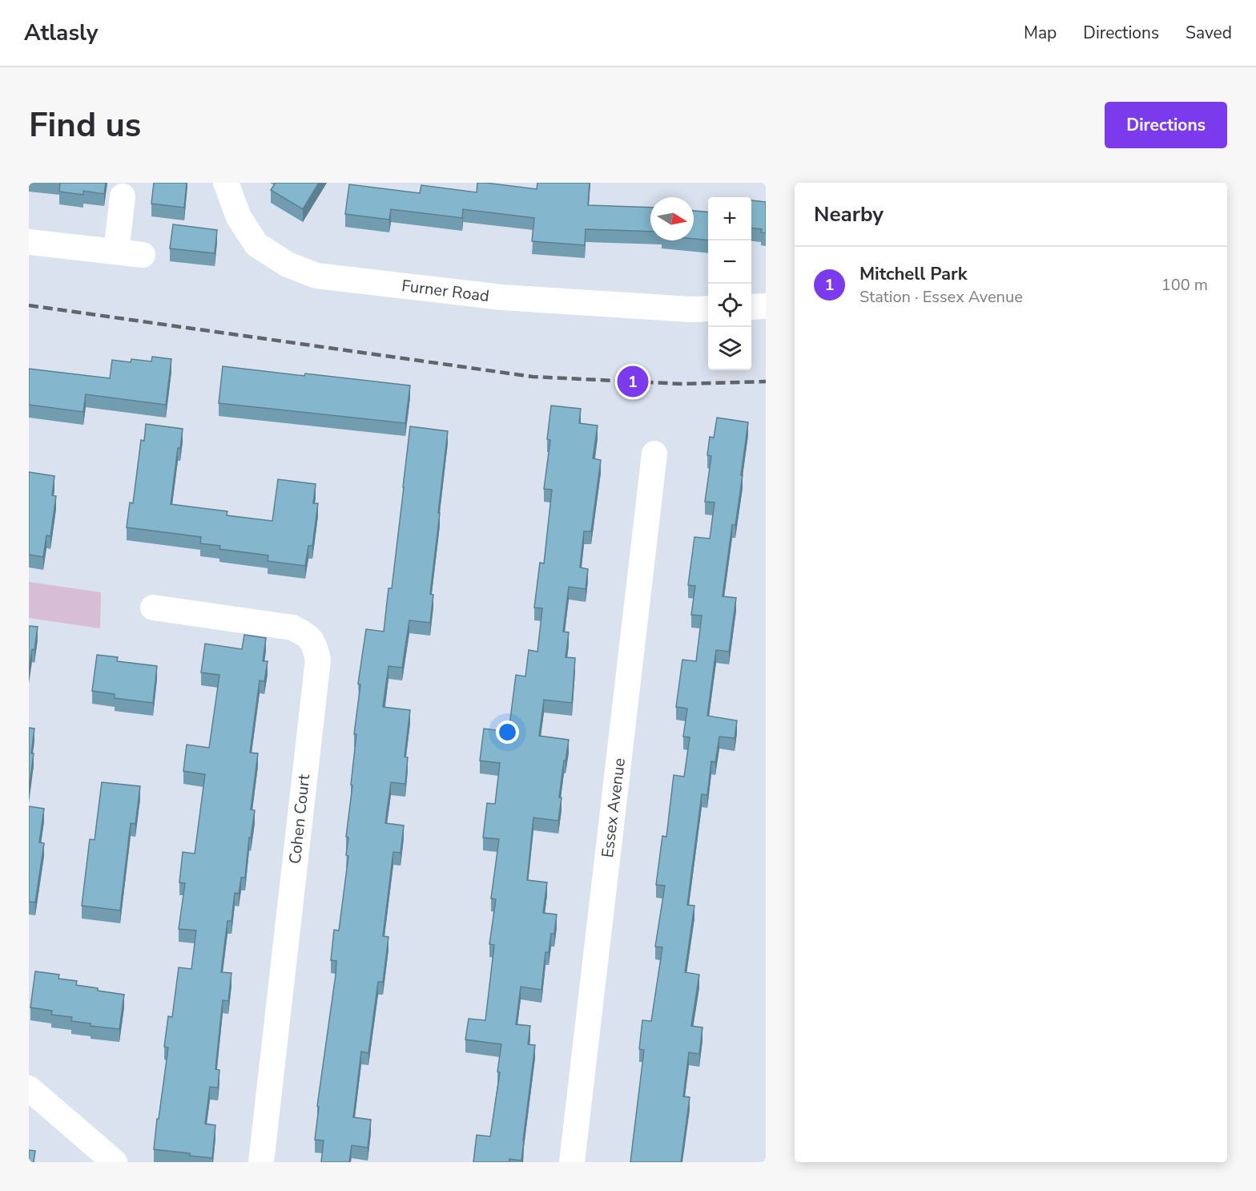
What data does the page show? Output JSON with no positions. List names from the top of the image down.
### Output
{
  "streets": {
    "street": ["Furner Road", "Essex Avenue", "Cohen Court"]
  },
  "north": "right",
  "page": {
    "header": "Atlasly",
    "nav": ["Map", "Directions", "Saved"],
    "buttons": "Directions",
    "title": "Find us",
    "heading": "Nearby",
    "map_buttons": ["+", "−"],
    "list": [
      {
        "mark": "1",
        "name": "Mitchell Park",
        "note": "Station · Essex Avenue",
        "value": "100 m"
      }
    ],
    "pins": "1"
  }
}
